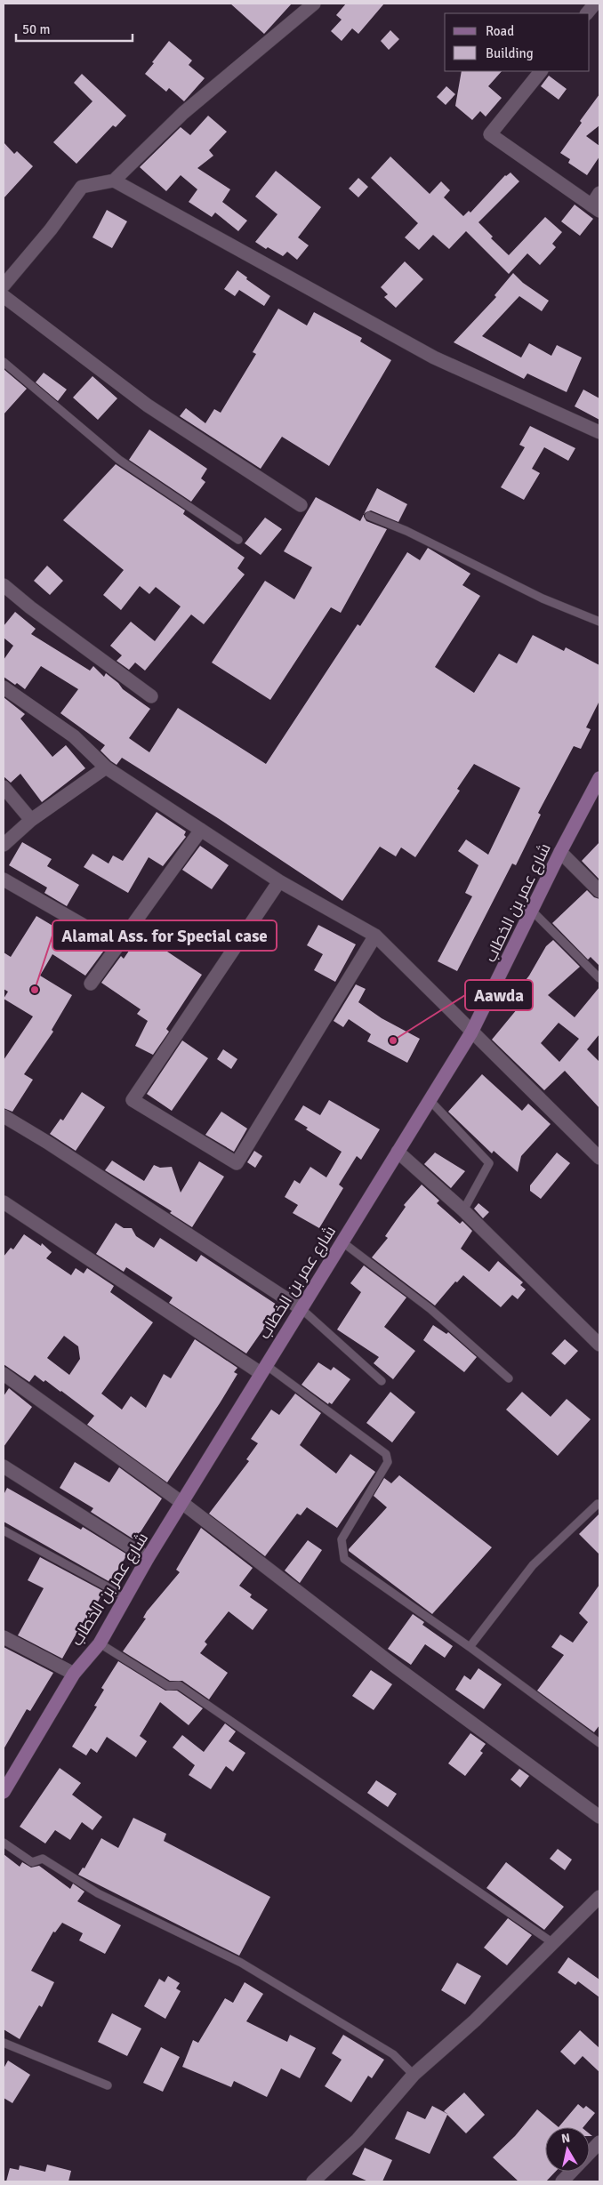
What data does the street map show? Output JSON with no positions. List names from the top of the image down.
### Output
{
  "streets": {
    "main road": ["شارع عمر بن الخطاب"]
  },
  "places": ["Alamal Ass. for Special case", "Aawda"],
  "legend": ["Road", "Building"],
  "scale_bar": "50 m",
  "north": "top"
}
